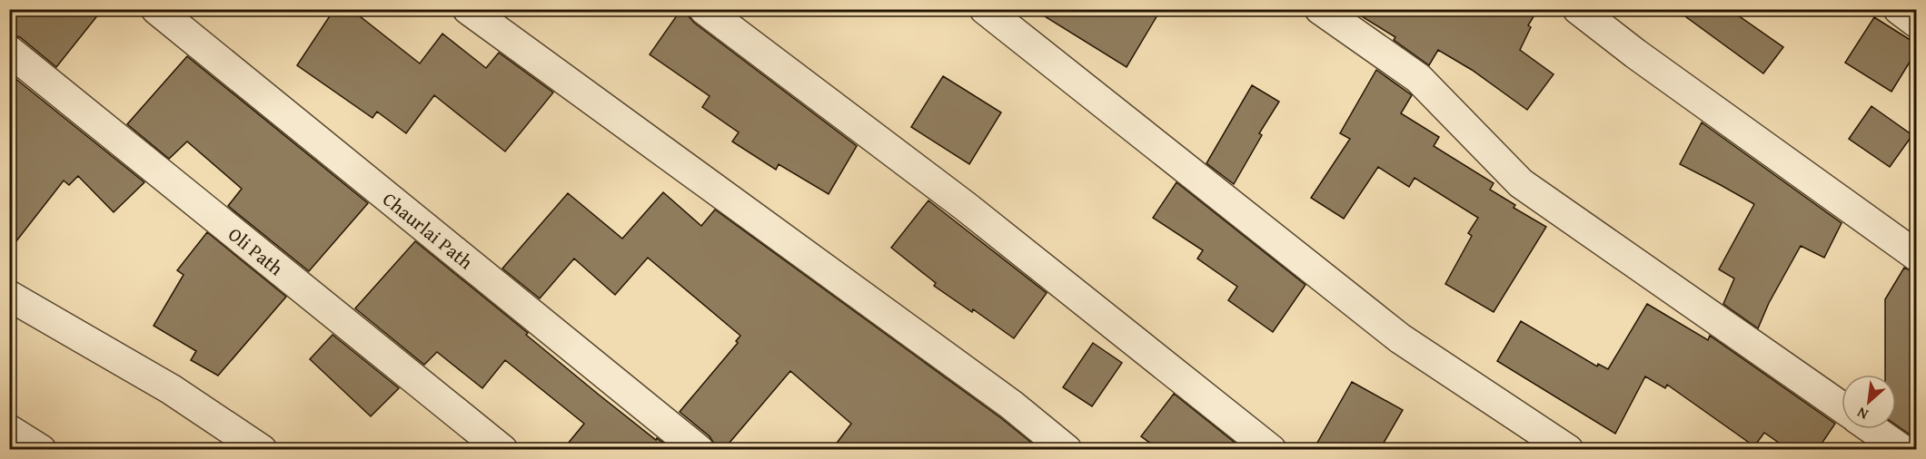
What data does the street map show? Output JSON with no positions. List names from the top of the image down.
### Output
{
  "streets": {
    "street": ["Chaurlai Path", "Oli Path"]
  },
  "north": "bottom left"
}
